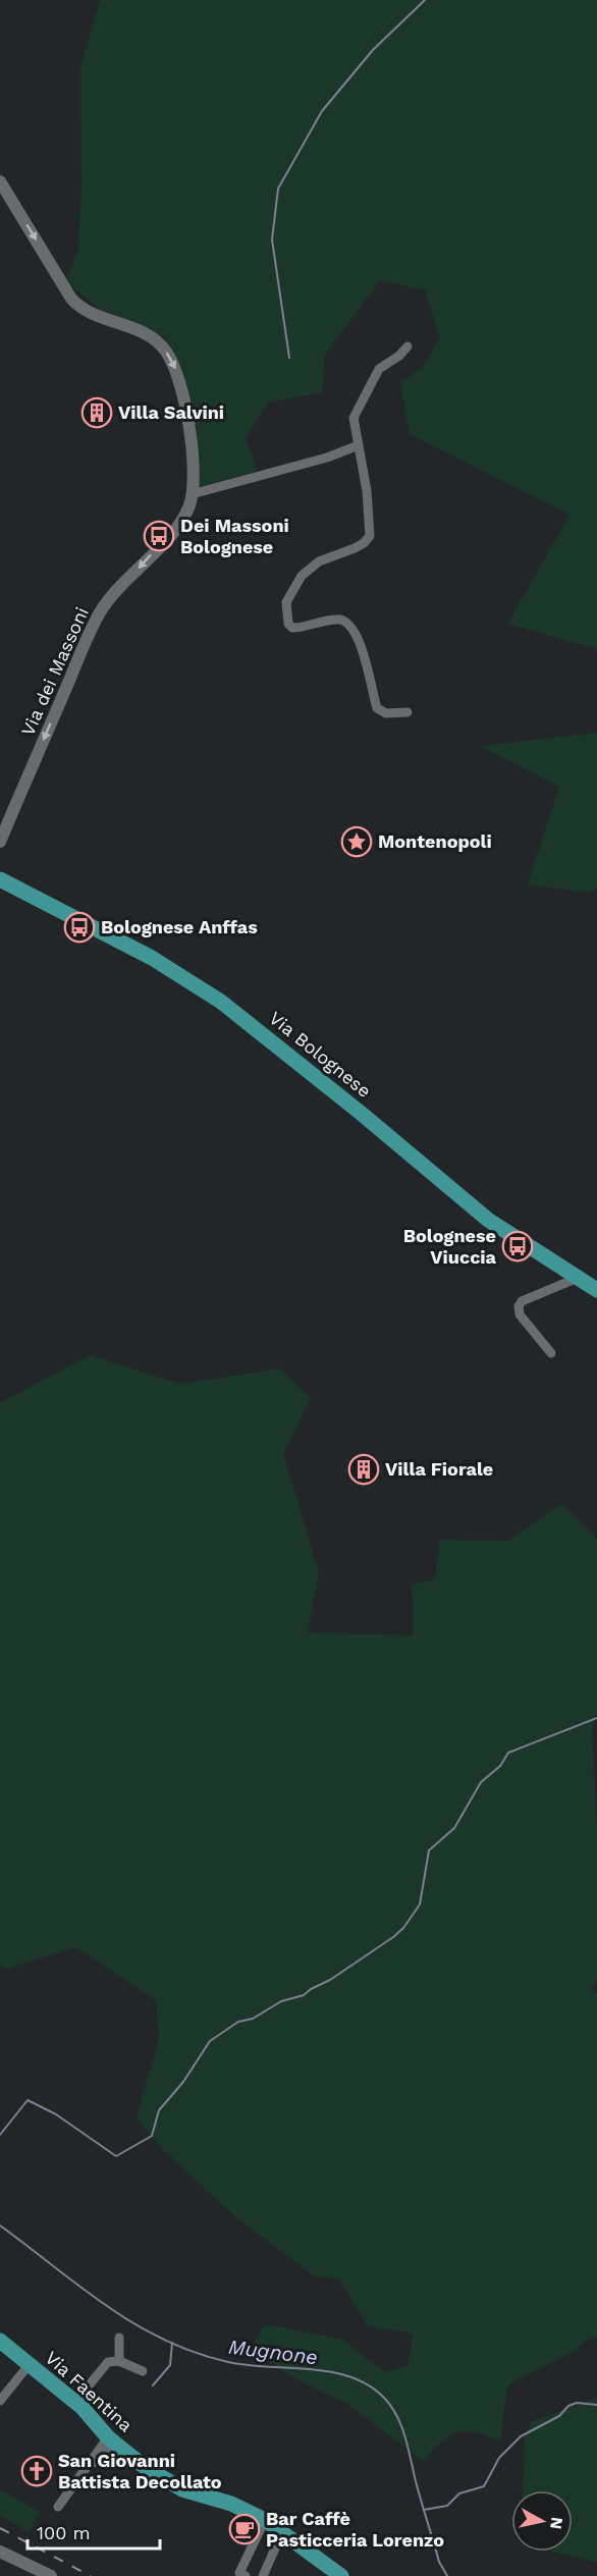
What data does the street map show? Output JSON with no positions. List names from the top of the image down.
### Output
{
  "streets": {
    "main road": ["Via Bolognese", "Via Faentina"],
    "street": ["Via dei Massoni"]
  },
  "one_way": ["Via dei Massoni"],
  "water": ["Mugnone"],
  "places": {
    "building": ["Villa Salvini", "Villa Fiorale"],
    "bus stop": ["Dei Massoni Bolognese", "Bolognese Anffas", "Bolognese Viuccia"],
    "place": ["Montenopoli"],
    "church": ["San Giovanni Battista Decollato"],
    "cafe": ["Bar Caffè Pasticceria Lorenzo"]
  },
  "scale_bar": "100 m",
  "north": "right"
}
